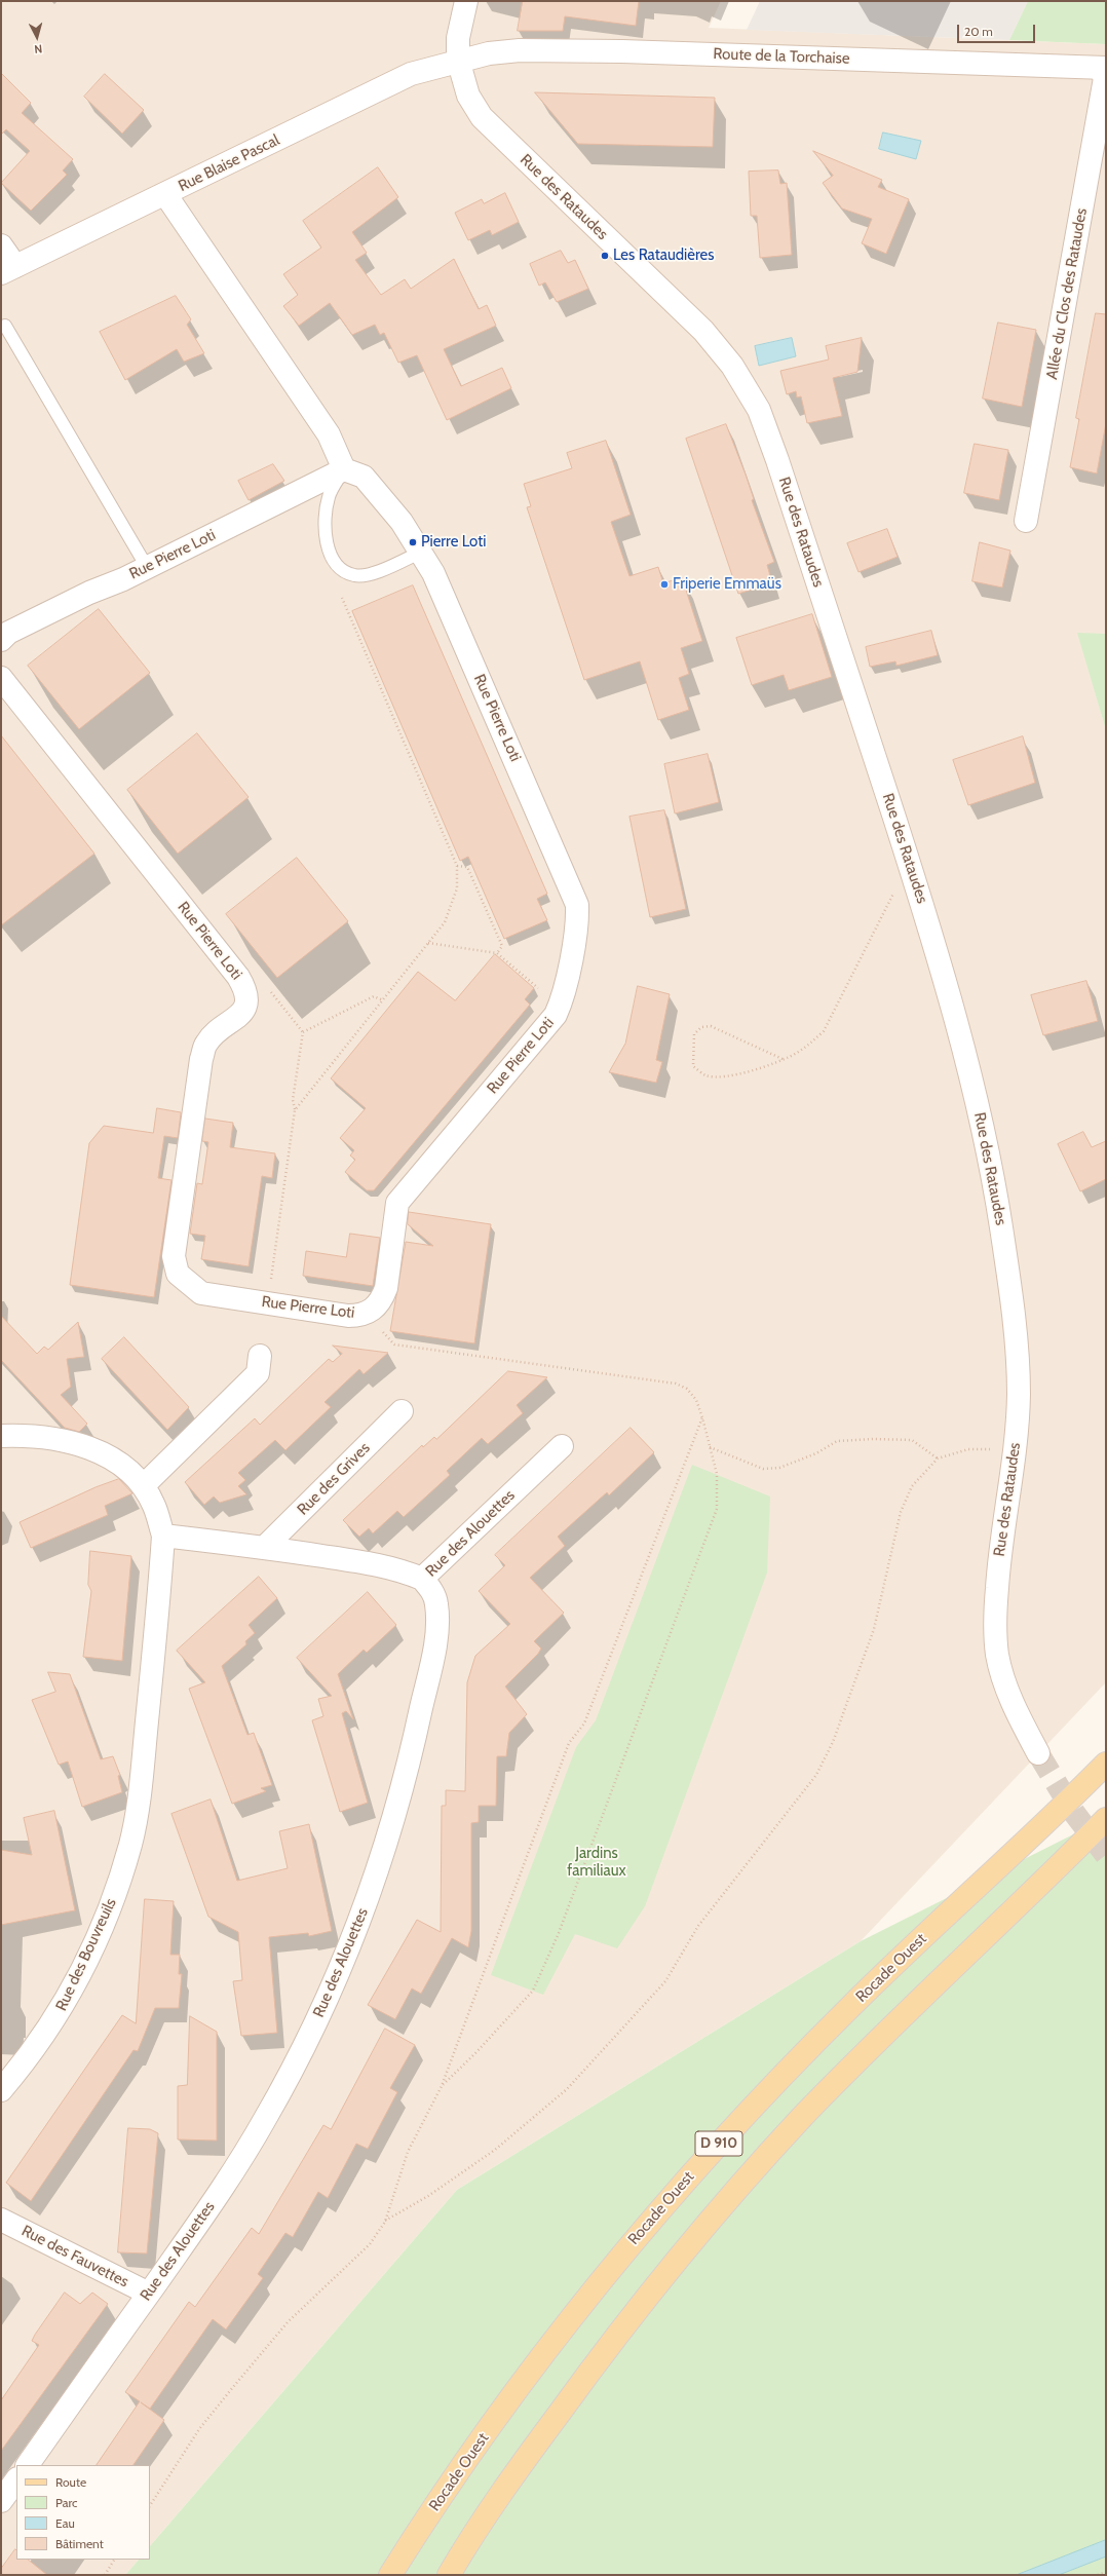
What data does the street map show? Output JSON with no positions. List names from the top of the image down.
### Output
{
  "streets": {
    "main road": ["Rocade Ouest", "D 910"],
    "street": [
      "Route de la Torchaise",
      "Rue Blaise Pascal",
      "Rue des Rataudes",
      "Allée du Clos des Rataudes",
      "Rue Pierre Loti",
      "Rue des Grives",
      "Rue des Alouettes",
      "Rue des Bouvreuils",
      "Rue des Fauvettes"
    ]
  },
  "crossings": [
    ["Route de la Torchaise", "Rue Blaise Pascal"],
    ["Route de la Torchaise", "Rue des Rataudes"],
    ["Route de la Torchaise", "Allée du Clos des Rataudes"],
    ["Rue Blaise Pascal", "Rue des Rataudes"],
    ["Rue des Alouettes", "Rue des Fauvettes"]
  ],
  "parks": ["Jardins familiaux"],
  "places": ["Les Rataudières", "Pierre Loti", "Friperie Emmaüs"],
  "legend": [
    "Route",
    "Parc",
    "Eau",
    "Bâtiment"
  ],
  "scale_bar": "20 m",
  "north": "bottom"
}
